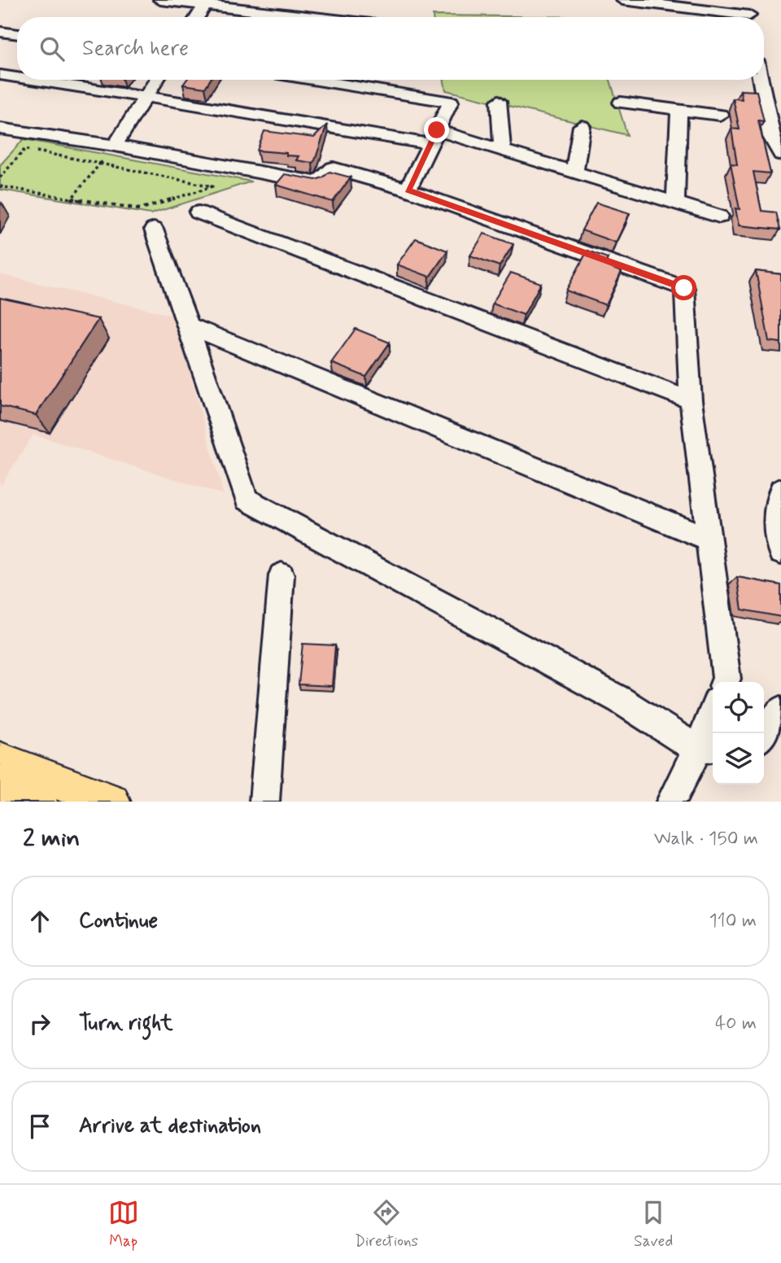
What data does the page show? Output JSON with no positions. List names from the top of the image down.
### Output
{
  "page": {
    "search": "Search here",
    "heading": ["2 min", "Walk · 150 m"],
    "list": [
      ["Continue", "110 m"],
      ["Turn right", "40 m"],
      "Arrive at destination"
    ],
    "nav": ["Map", "Directions", "Saved"]
  }
}
